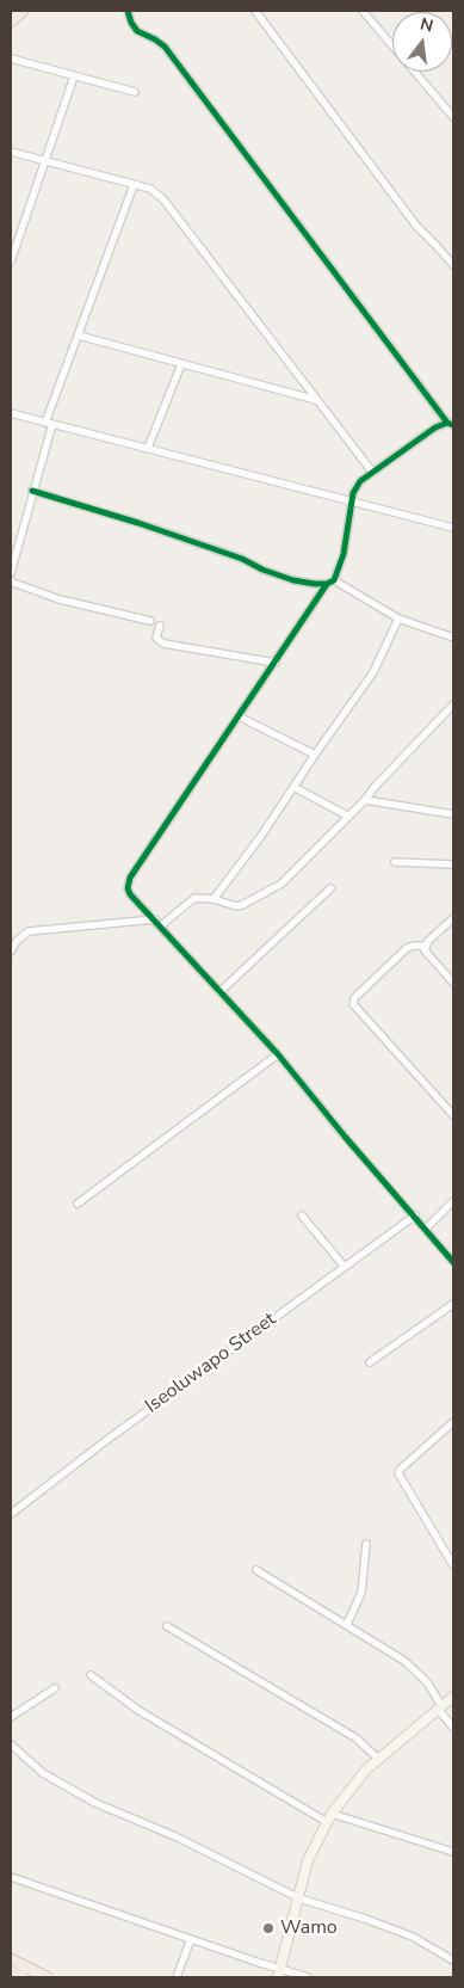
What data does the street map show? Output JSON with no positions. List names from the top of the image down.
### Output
{
  "streets": {
    "street": ["Iseoluwapo Street"]
  },
  "places": ["Wamo"],
  "north": "top"
}
